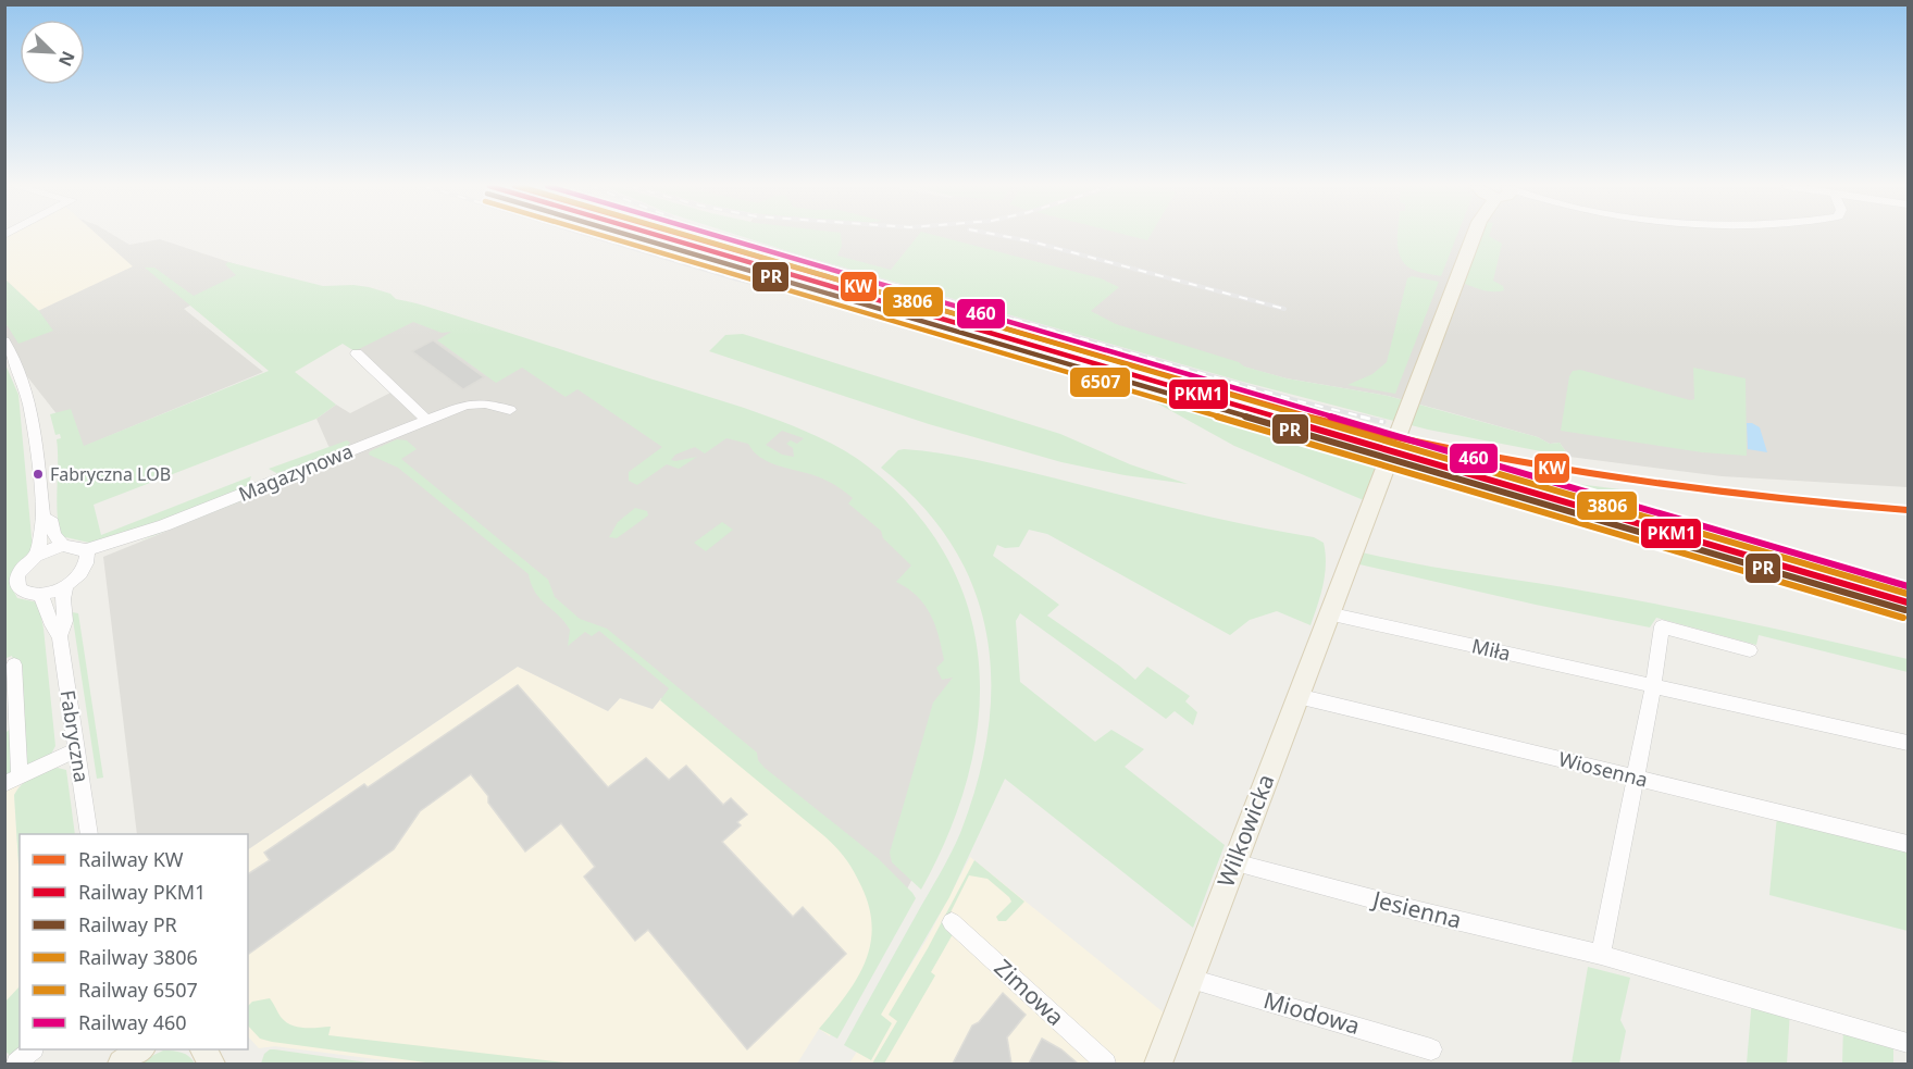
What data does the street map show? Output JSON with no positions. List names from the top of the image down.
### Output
{
  "streets": {
    "main road": ["Wilkowicka"],
    "street": [
      "Magazynowa",
      "Miła",
      "Fabryczna",
      "Wiosenna",
      "Jesienna",
      "Zimowa",
      "Miodowa"
    ]
  },
  "crossings": [
    ["Miła", "Wilkowicka"],
    ["Wiosenna", "Wilkowicka"],
    ["Wilkowicka", "Jesienna"],
    ["Wilkowicka", "Miodowa"]
  ],
  "places": ["Fabryczna LOB"],
  "lines": [
    "rail line KW",
    "rail line PKM1",
    "rail line PR",
    "rail line 3806",
    "rail line 6507",
    "rail line 460"
  ],
  "legend": [
    "Railway KW",
    "Railway PKM1",
    "Railway PR",
    "Railway 3806",
    "Railway 6507",
    "Railway 460"
  ],
  "north": "bottom right"
}
